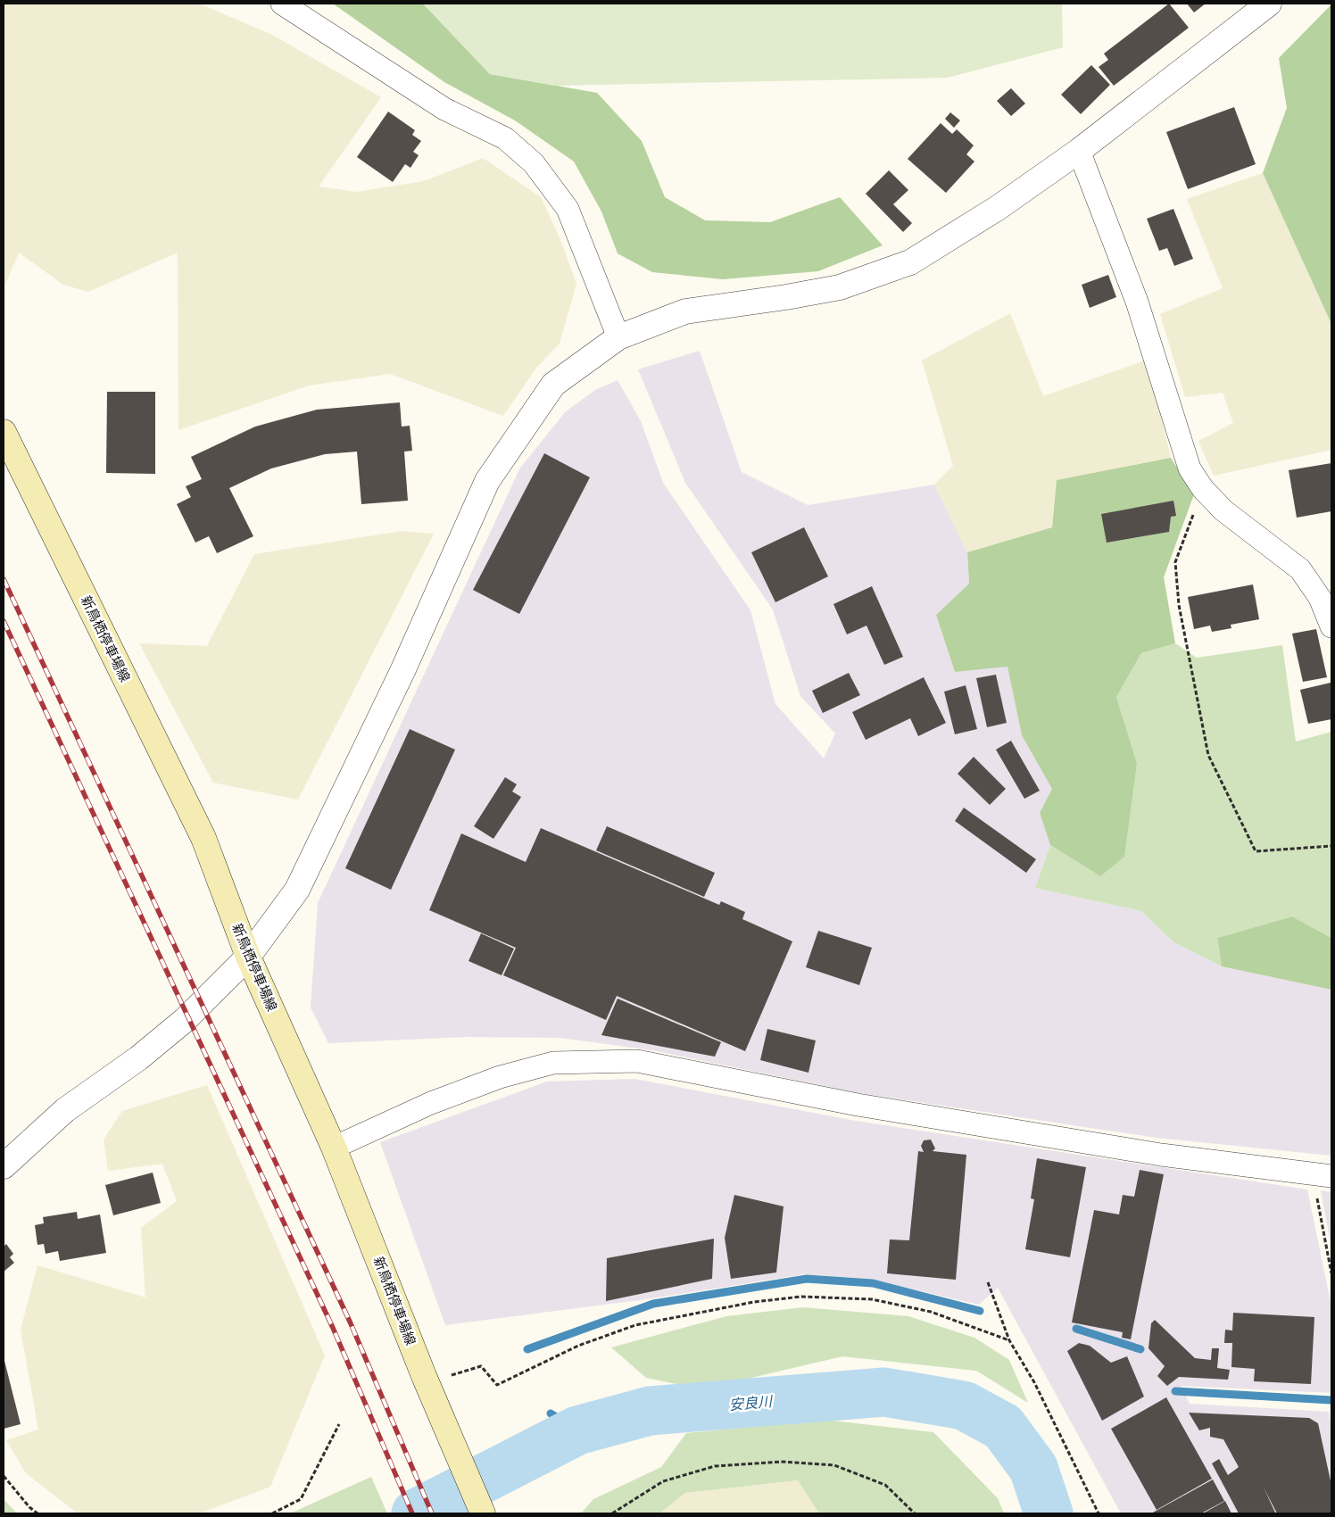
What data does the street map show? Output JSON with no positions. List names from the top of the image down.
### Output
{
  "streets": {
    "main road": ["新鳥栖停車場線"]
  },
  "water": ["安良川"]
}
